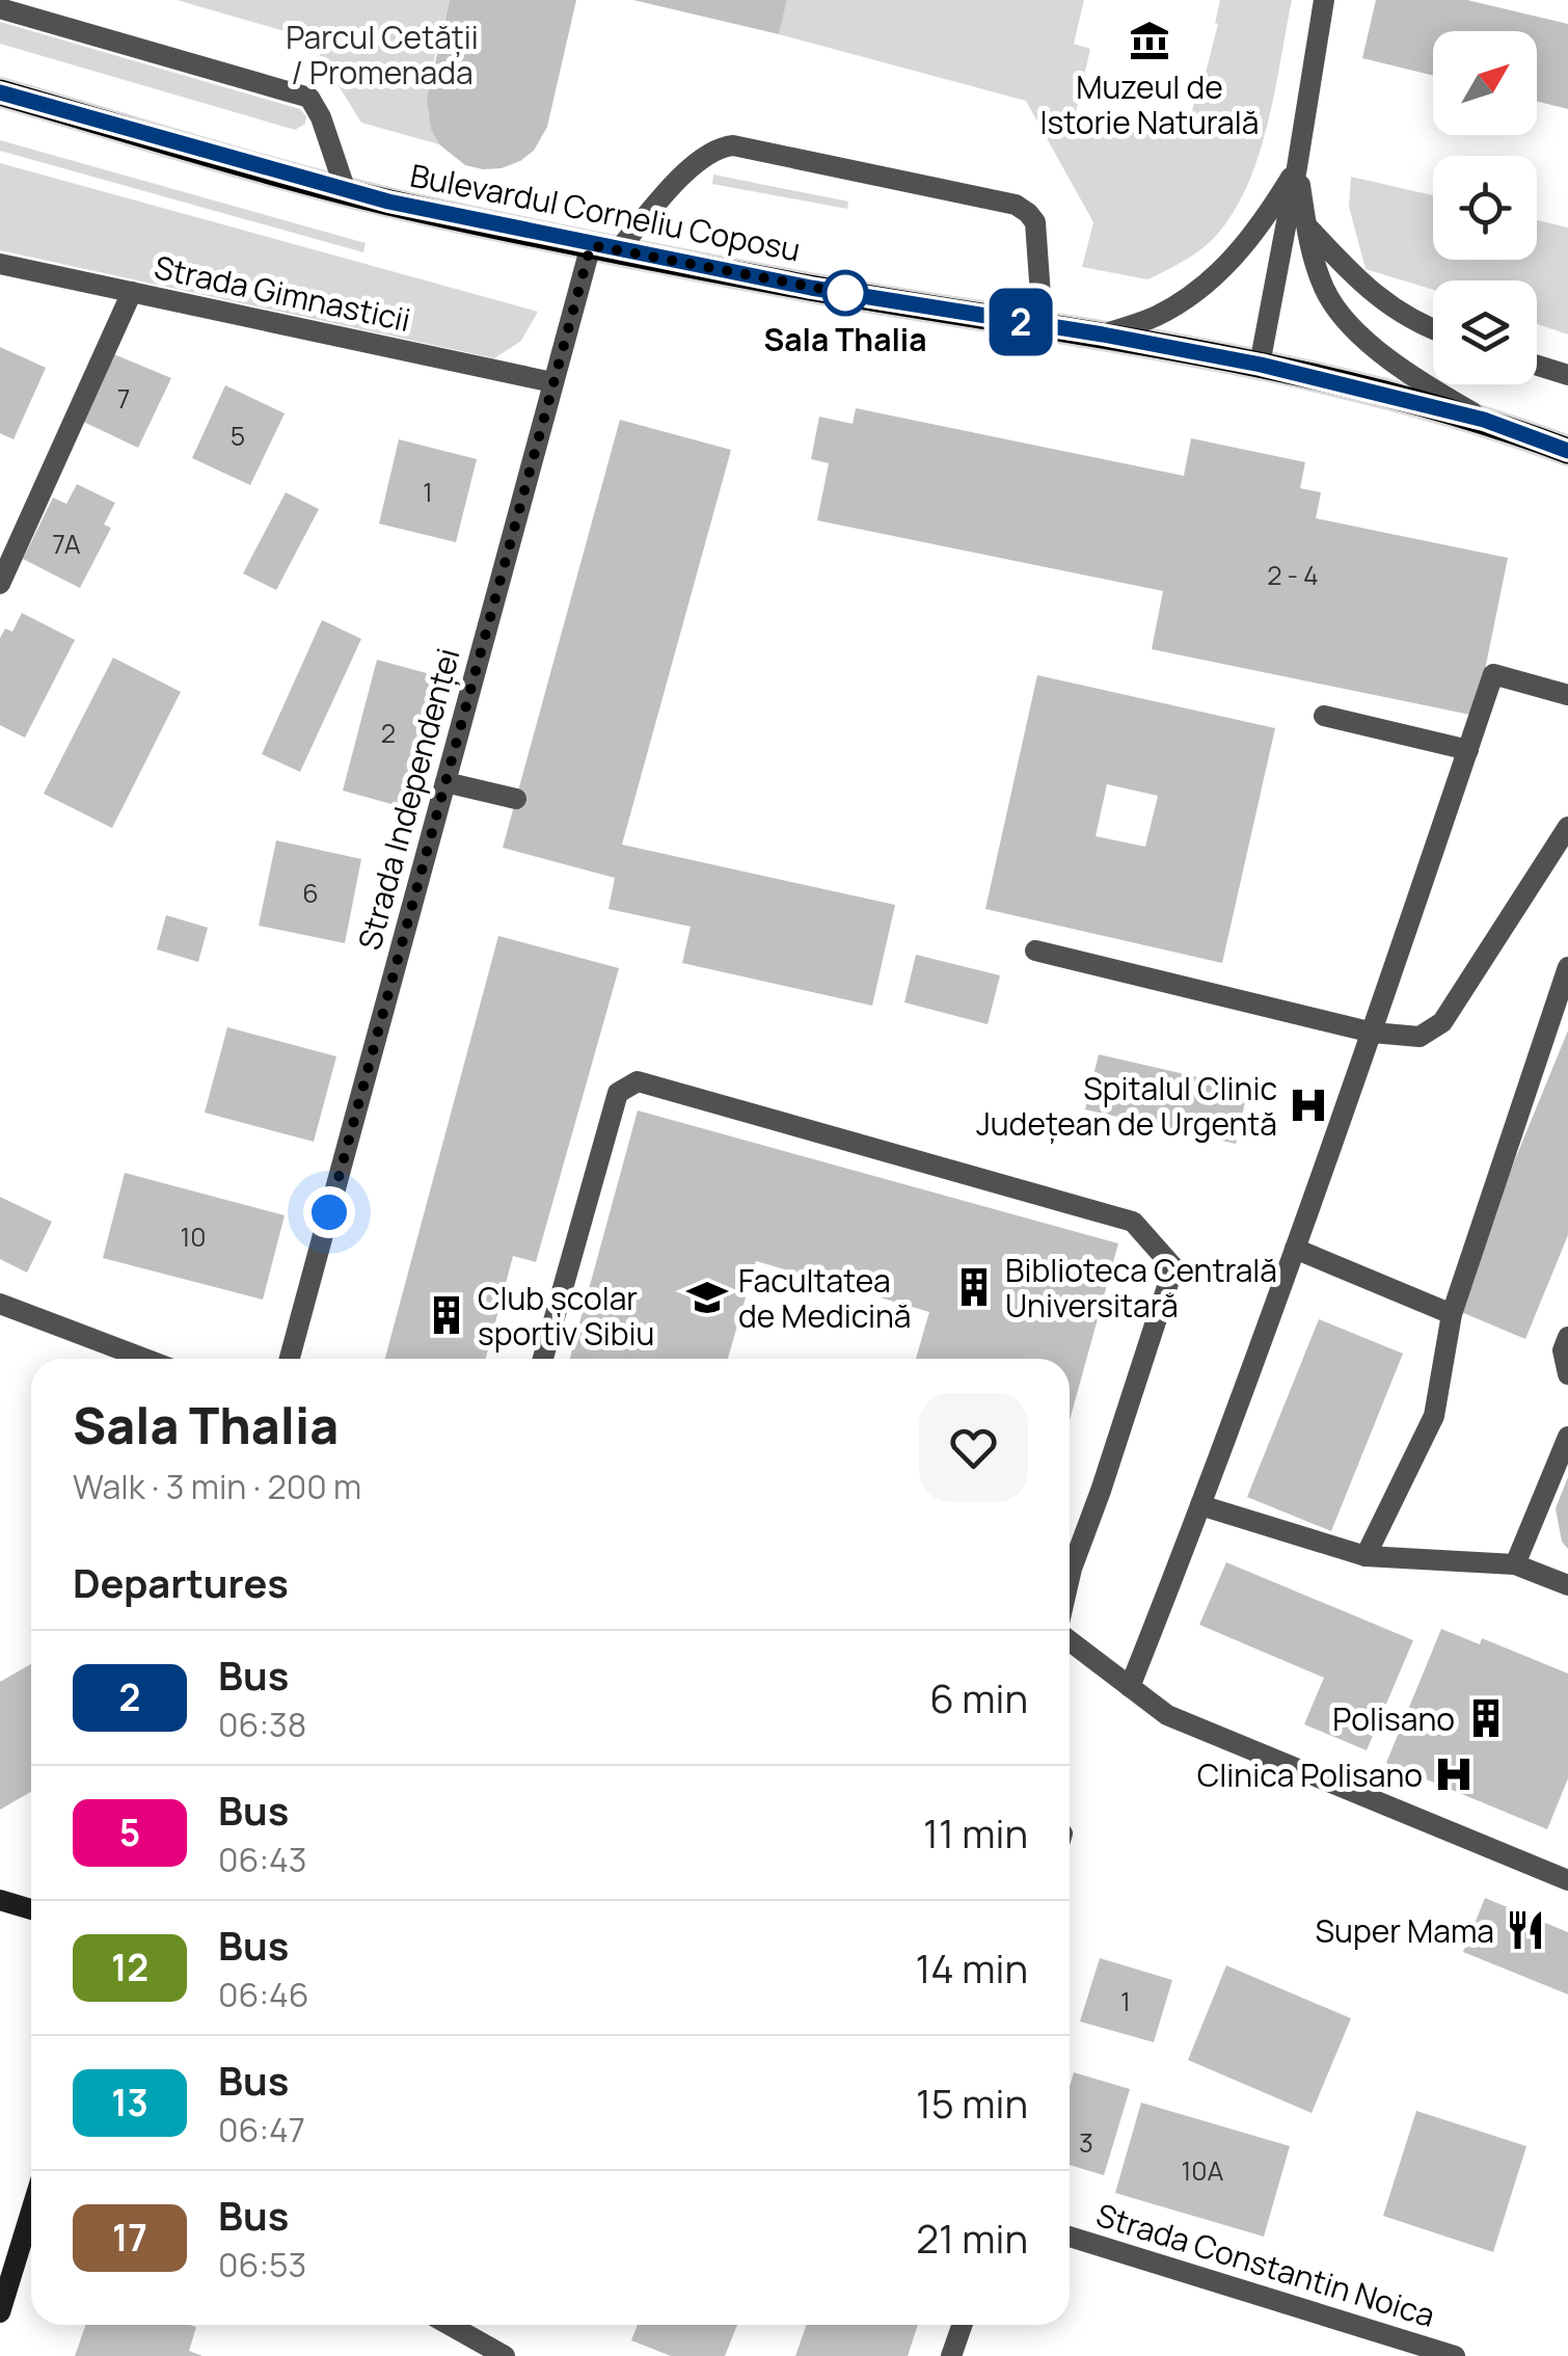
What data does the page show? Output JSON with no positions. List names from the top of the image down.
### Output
{
  "streets": {
    "main road": ["Bulevardul Corneliu Coposu"],
    "street": ["Strada Gimnasticii", "Strada Independenței", "Strada Constantin Noica"]
  },
  "crossings": [
    ["Bulevardul Corneliu Coposu", "Strada Independenței"],
    ["Strada Gimnasticii", "Strada Independenței"]
  ],
  "parks": ["Parcul Cetății / Promenada"],
  "places": {
    "museum": ["Muzeul de Istorie Naturală"],
    "other": ["Sala Thalia"],
    "hospital": ["Spitalul Clinic Județean de Urgentă", "Clinica Polisano"],
    "building": ["Biblioteca Centrală Universitară", "Club școlar sportiv Sibiu", "Polisano"],
    "school or university": ["Facultatea de Medicină"],
    "restaurant": ["Super Mama"]
  },
  "lines": ["bus line 2"],
  "house_numbers": [
    "7",
    "5",
    "1",
    "7A",
    "2 - 4",
    "2",
    "6",
    "10",
    "1",
    "3",
    "10A"
  ],
  "north": "top right",
  "page": {
    "on_map": "2",
    "heading": [
      ["Sala Thalia", "Walk · 3 min · 200 m"],
      "Departures"
    ],
    "list": [
      {
        "mark": "2",
        "name": "Bus",
        "note": "06:38",
        "value": "6 min"
      },
      {
        "mark": "5",
        "name": "Bus",
        "note": "06:43",
        "value": "11 min"
      },
      {
        "mark": "12",
        "name": "Bus",
        "note": "06:46",
        "value": "14 min"
      },
      {
        "mark": "13",
        "name": "Bus",
        "note": "06:47",
        "value": "15 min"
      },
      {
        "mark": "17",
        "name": "Bus",
        "note": "06:53",
        "value": "21 min"
      }
    ]
  }
}
